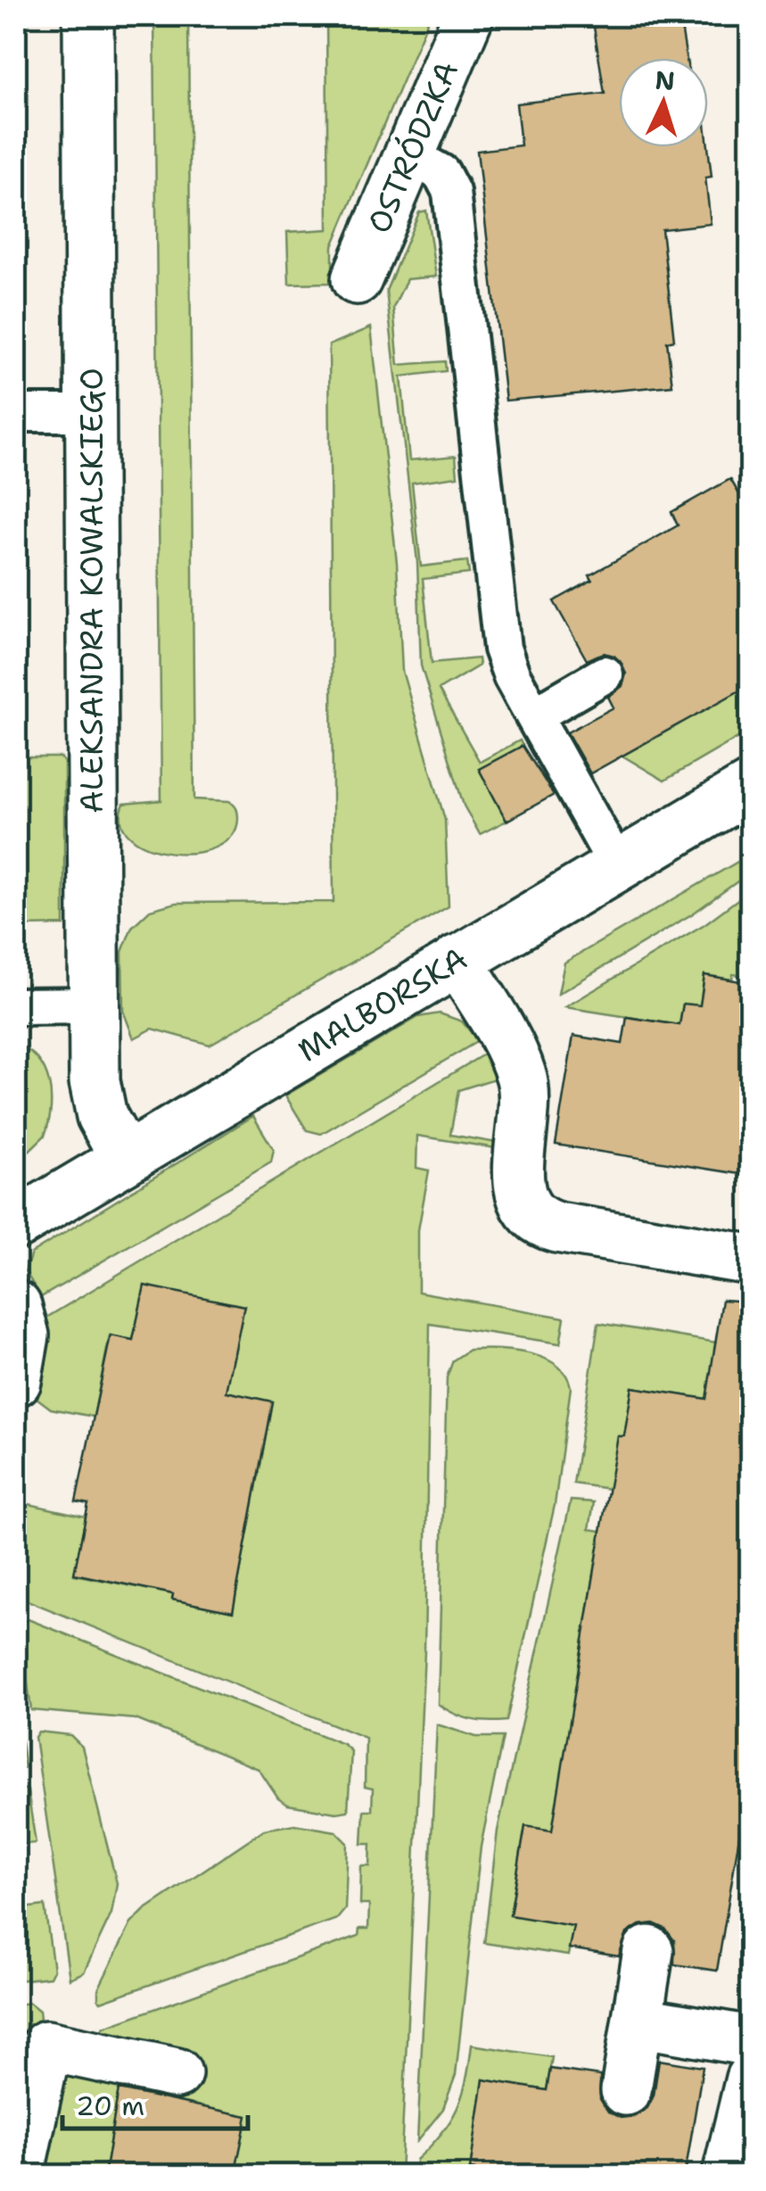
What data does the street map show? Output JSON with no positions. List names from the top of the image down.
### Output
{
  "streets": {
    "street": ["OSTRÓDZKA", "ALEKSANDRA KOWALSKIEGO", "MALBORSKA"]
  },
  "crossings": [
    ["ALEKSANDRA KOWALSKIEGO", "MALBORSKA"]
  ],
  "scale_bar": "20 m",
  "north": "top"
}
